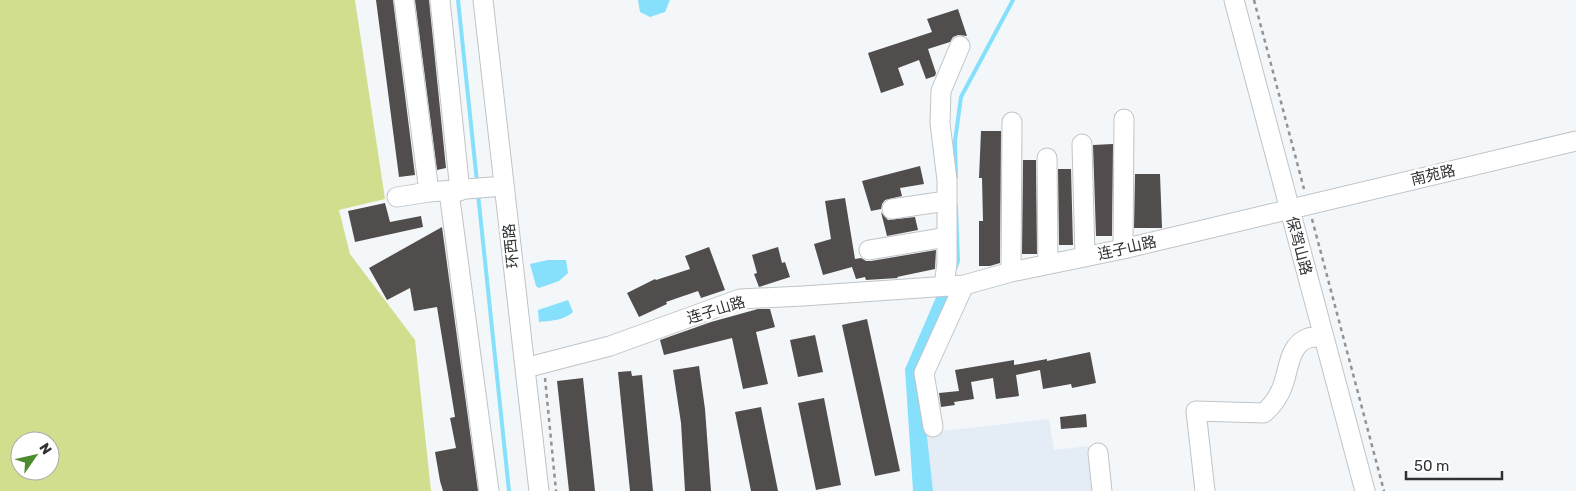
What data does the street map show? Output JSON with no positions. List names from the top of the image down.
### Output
{
  "streets": {
    "street": [
      "南苑路",
      "环西路",
      "保驾山路",
      "连子山路"
    ]
  },
  "crossings": [
    ["南苑路", "保驾山路"],
    ["南苑路", "连子山路"],
    ["环西路", "连子山路"],
    ["保驾山路", "连子山路"]
  ],
  "scale_bar": "50 m",
  "north": "top right"
}
